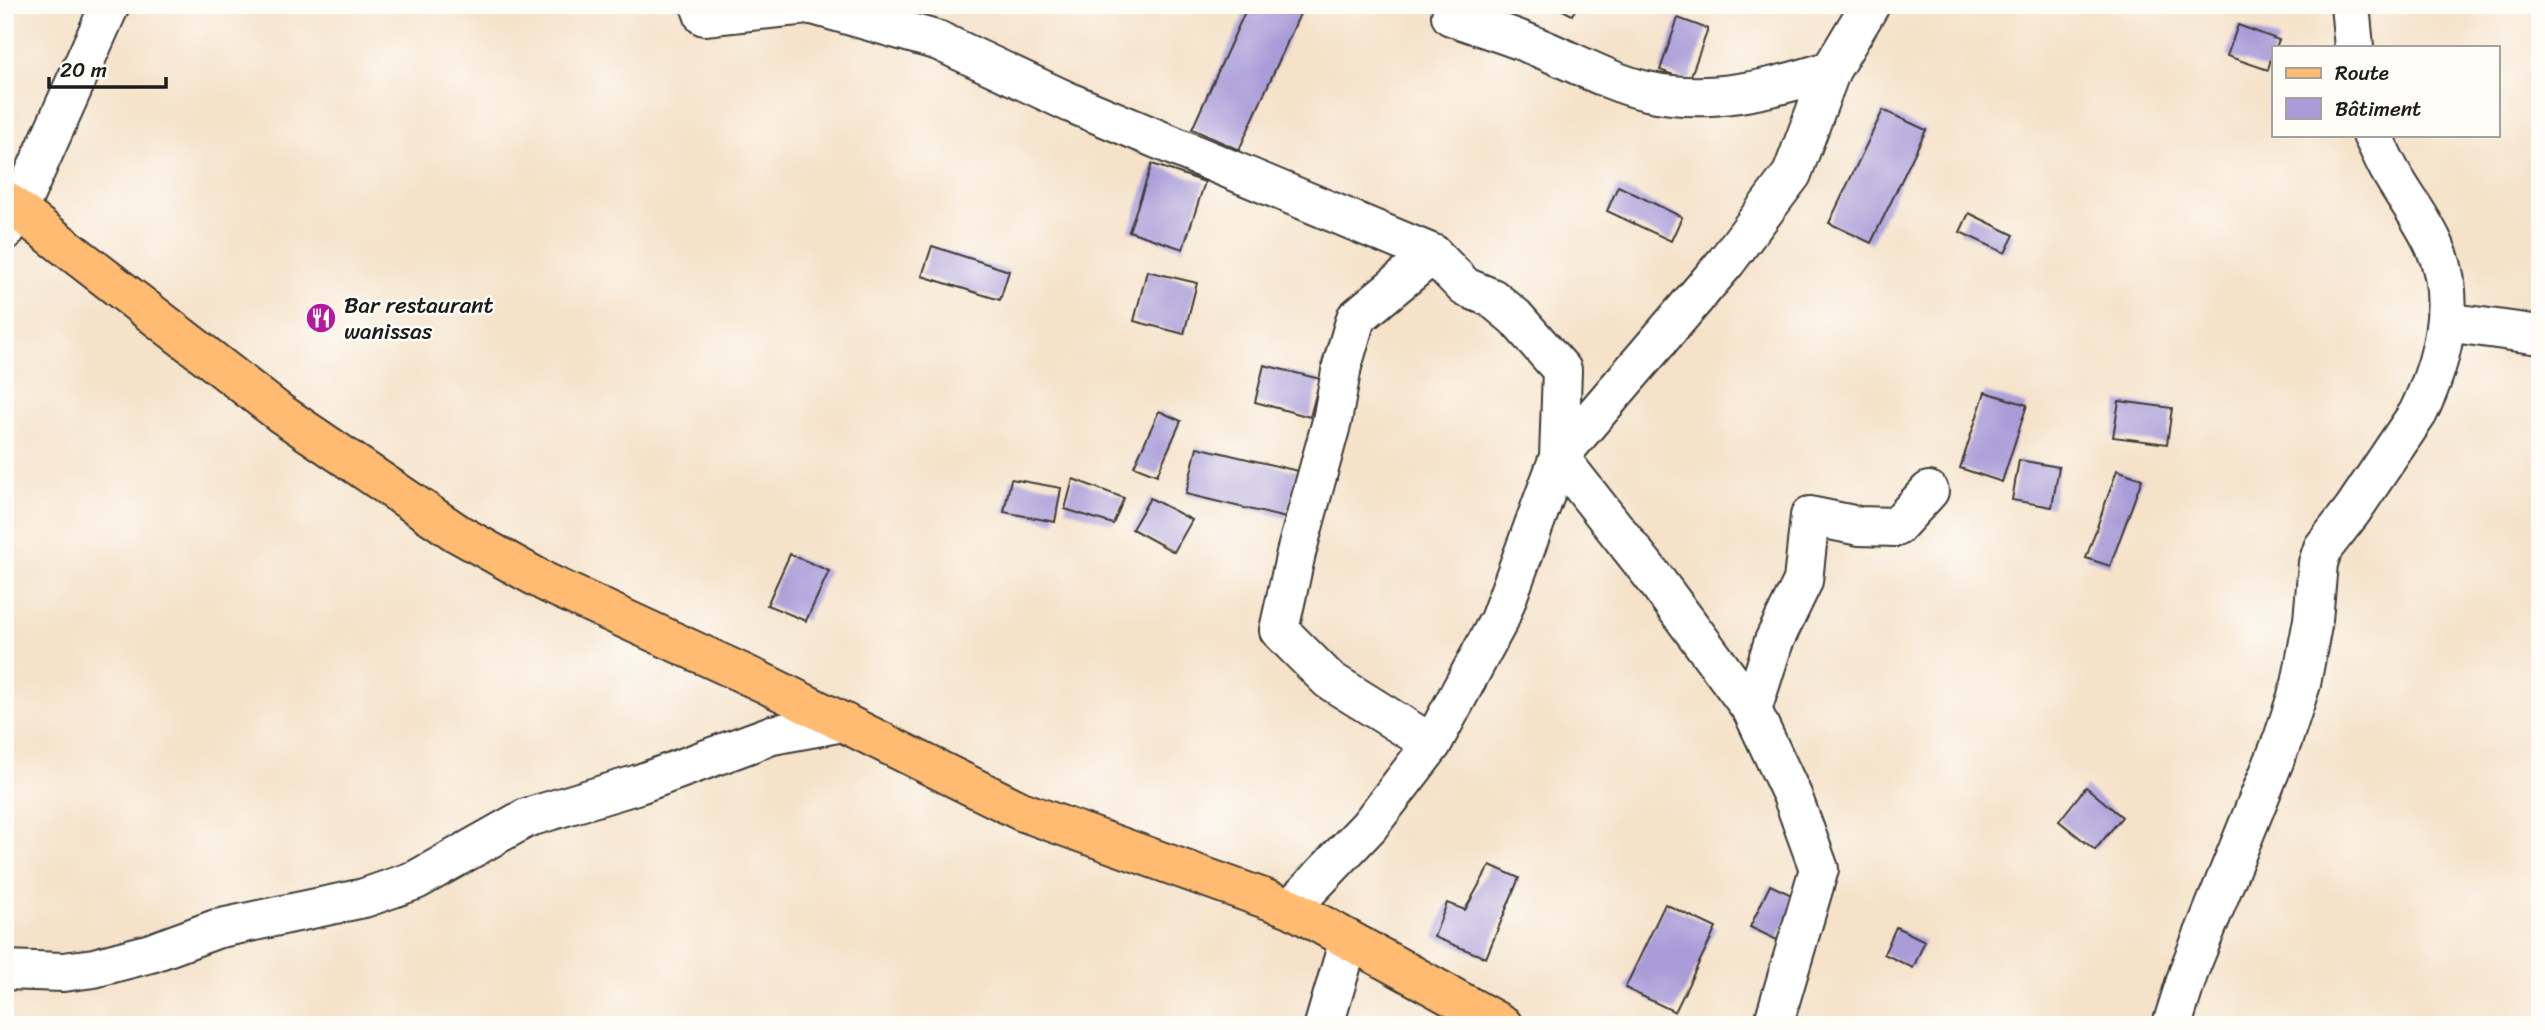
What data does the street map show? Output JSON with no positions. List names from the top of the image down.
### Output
{
  "places": {
    "restaurant": ["Bar restaurant wanissas"]
  },
  "legend": ["Route", "Bâtiment"],
  "scale_bar": "20 m"
}
